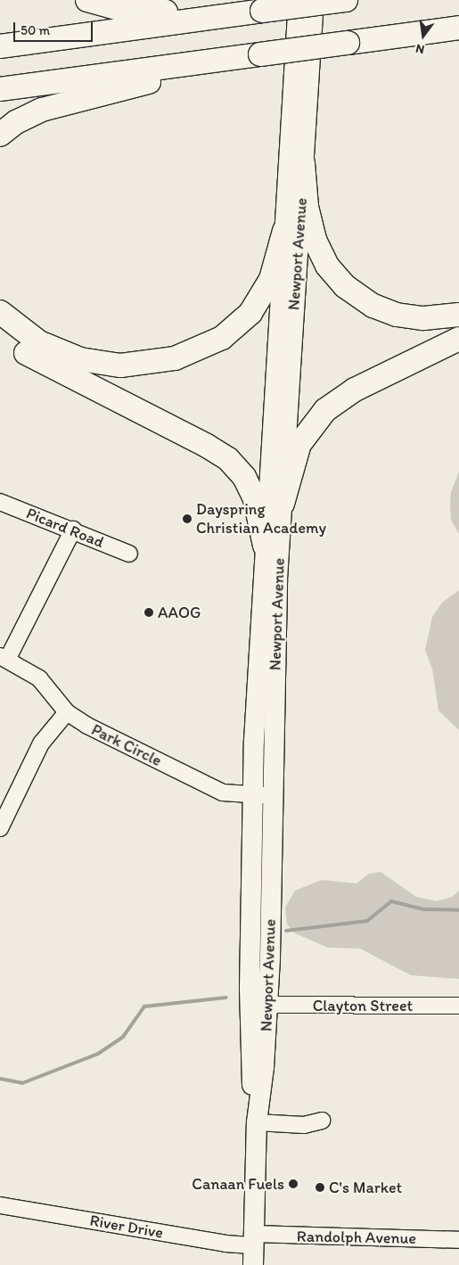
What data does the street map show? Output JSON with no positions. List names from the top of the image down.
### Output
{
  "streets": {
    "main road": ["Newport Avenue"],
    "street": [
      "Picard Road",
      "Park Circle",
      "Clayton Street",
      "River Drive",
      "Randolph Avenue"
    ]
  },
  "crossings": [
    ["Newport Avenue", "Park Circle"],
    ["Newport Avenue", "Clayton Street"],
    ["Newport Avenue", "River Drive"],
    ["Newport Avenue", "Randolph Avenue"],
    ["River Drive", "Randolph Avenue"]
  ],
  "places": [
    "Dayspring Christian Academy",
    "AAOG",
    "Canaan Fuels",
    "C's Market"
  ],
  "scale_bar": "50 m",
  "north": "bottom"
}
